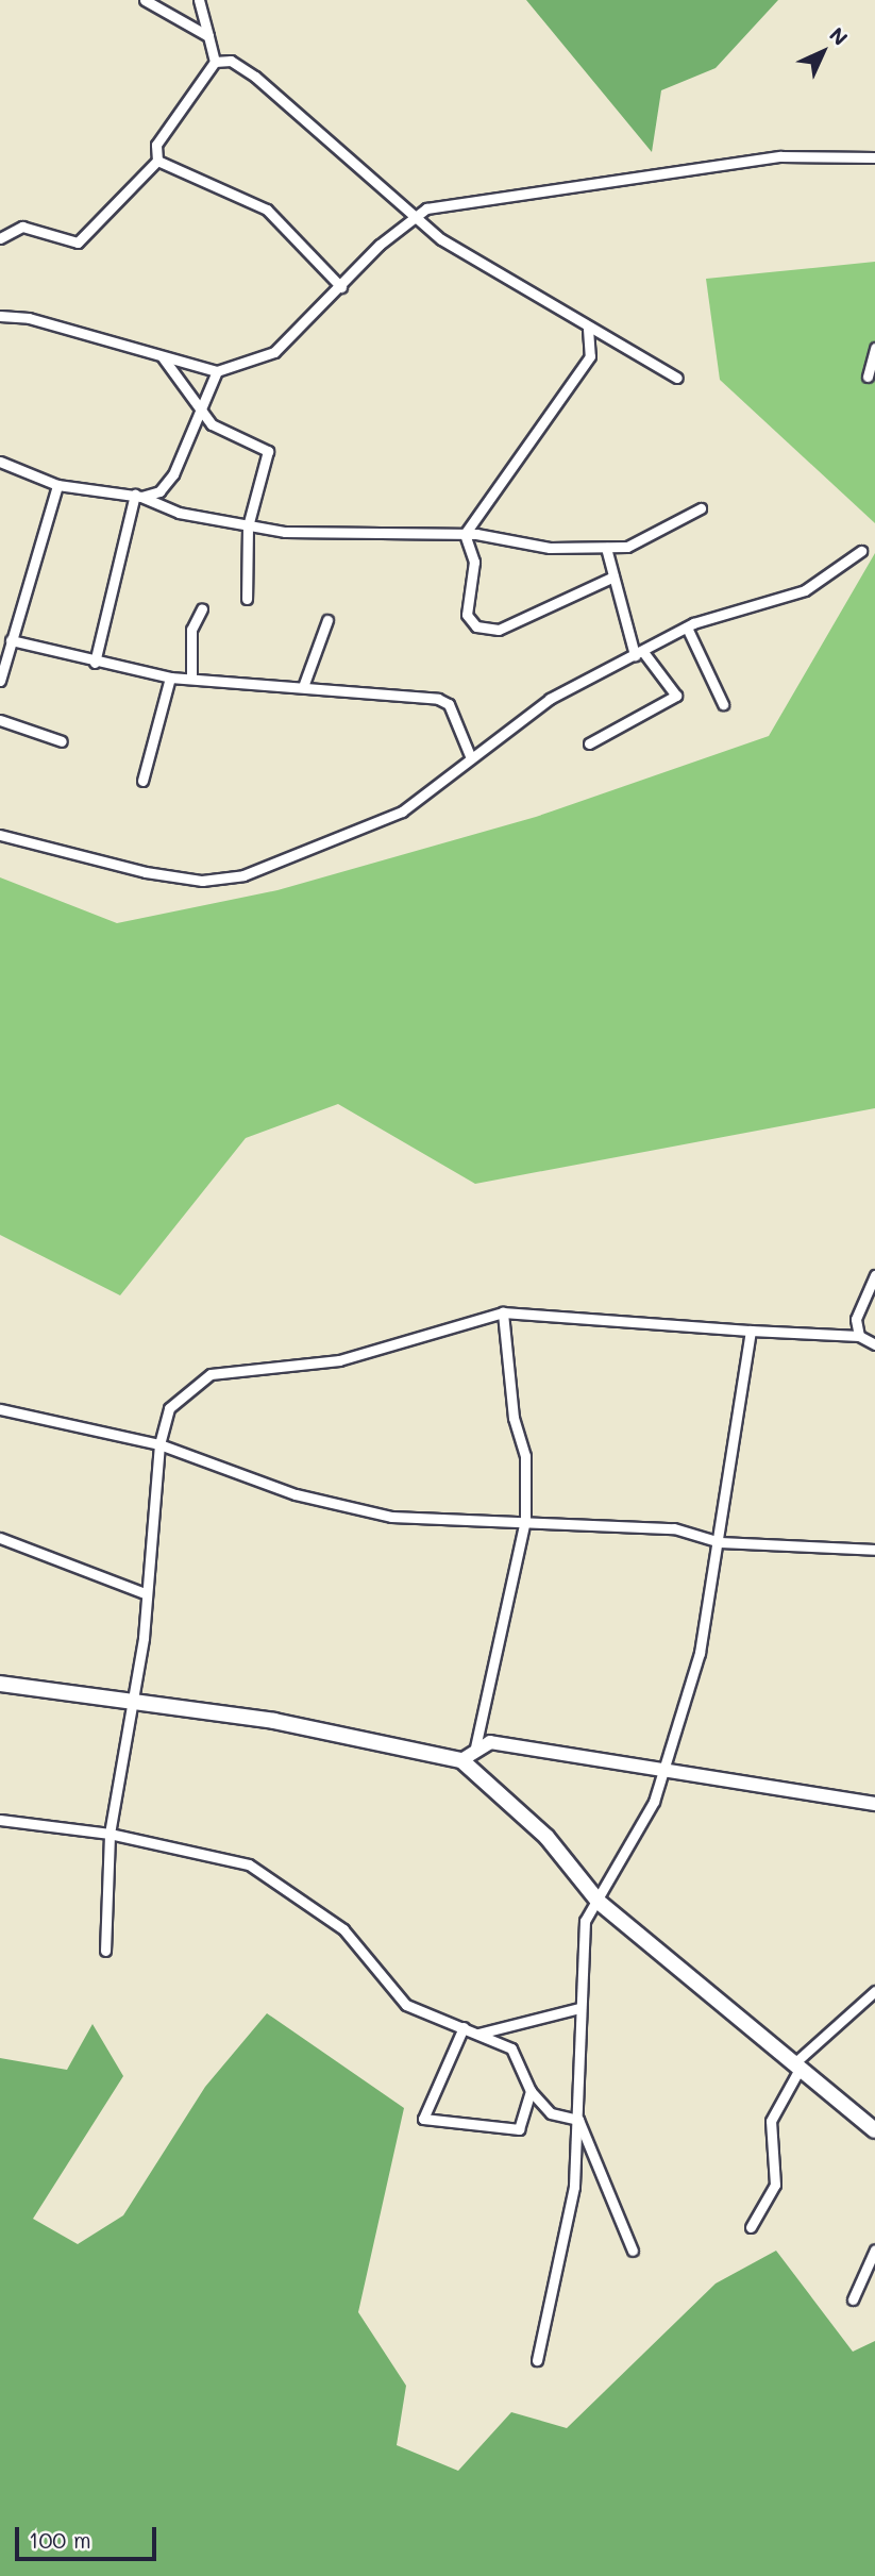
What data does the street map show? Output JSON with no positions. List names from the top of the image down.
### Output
{
  "scale_bar": "100 m",
  "north": "top right"
}
